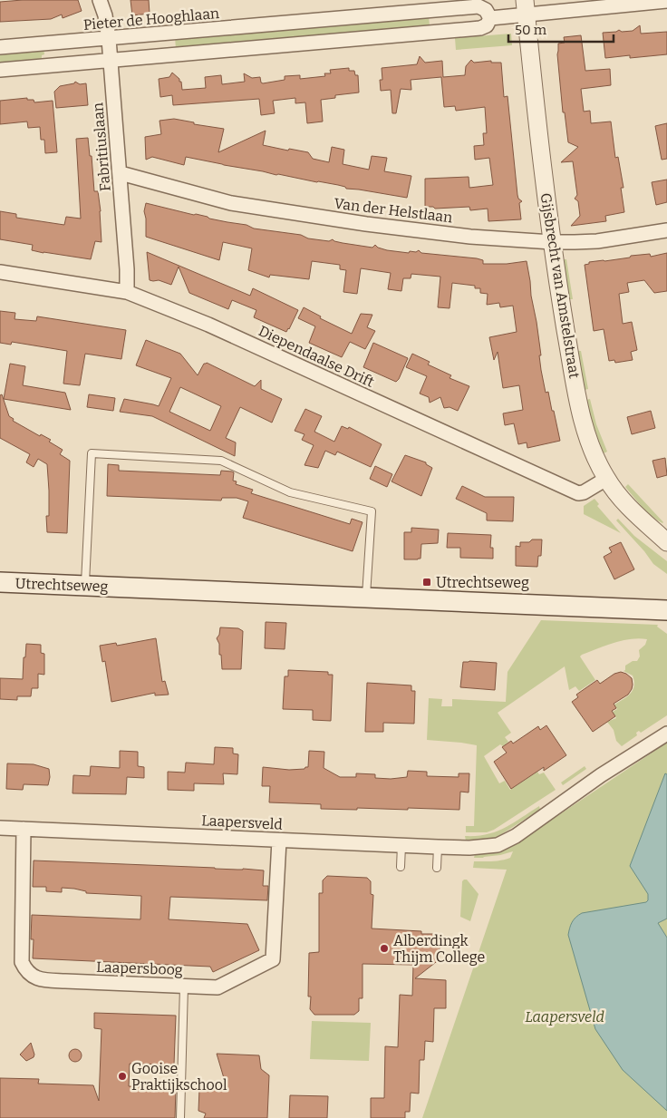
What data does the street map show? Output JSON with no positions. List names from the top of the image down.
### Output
{
  "streets": {
    "main road": ["Utrechtseweg"],
    "street": [
      "Pieter de Hooghlaan",
      "Fabritiuslaan",
      "Van der Helstlaan",
      "Gijsbrecht van Amstelstraat",
      "Diependaalse Drift",
      "Laapersveld",
      "Laapersboog"
    ]
  },
  "crossings": [
    ["Pieter de Hooghlaan", "Fabritiuslaan"],
    ["Fabritiuslaan", "Van der Helstlaan"],
    ["Fabritiuslaan", "Diependaalse Drift"],
    ["Van der Helstlaan", "Gijsbrecht van Amstelstraat"],
    ["Gijsbrecht van Amstelstraat", "Diependaalse Drift"],
    ["Laapersveld", "Laapersboog"]
  ],
  "parks": ["Laapersveld"],
  "places": {
    "transit": ["Utrechtseweg"],
    "other": ["Alberdingk Thijm College", "Gooise Praktijkschool"]
  },
  "scale_bar": "50 m"
}
